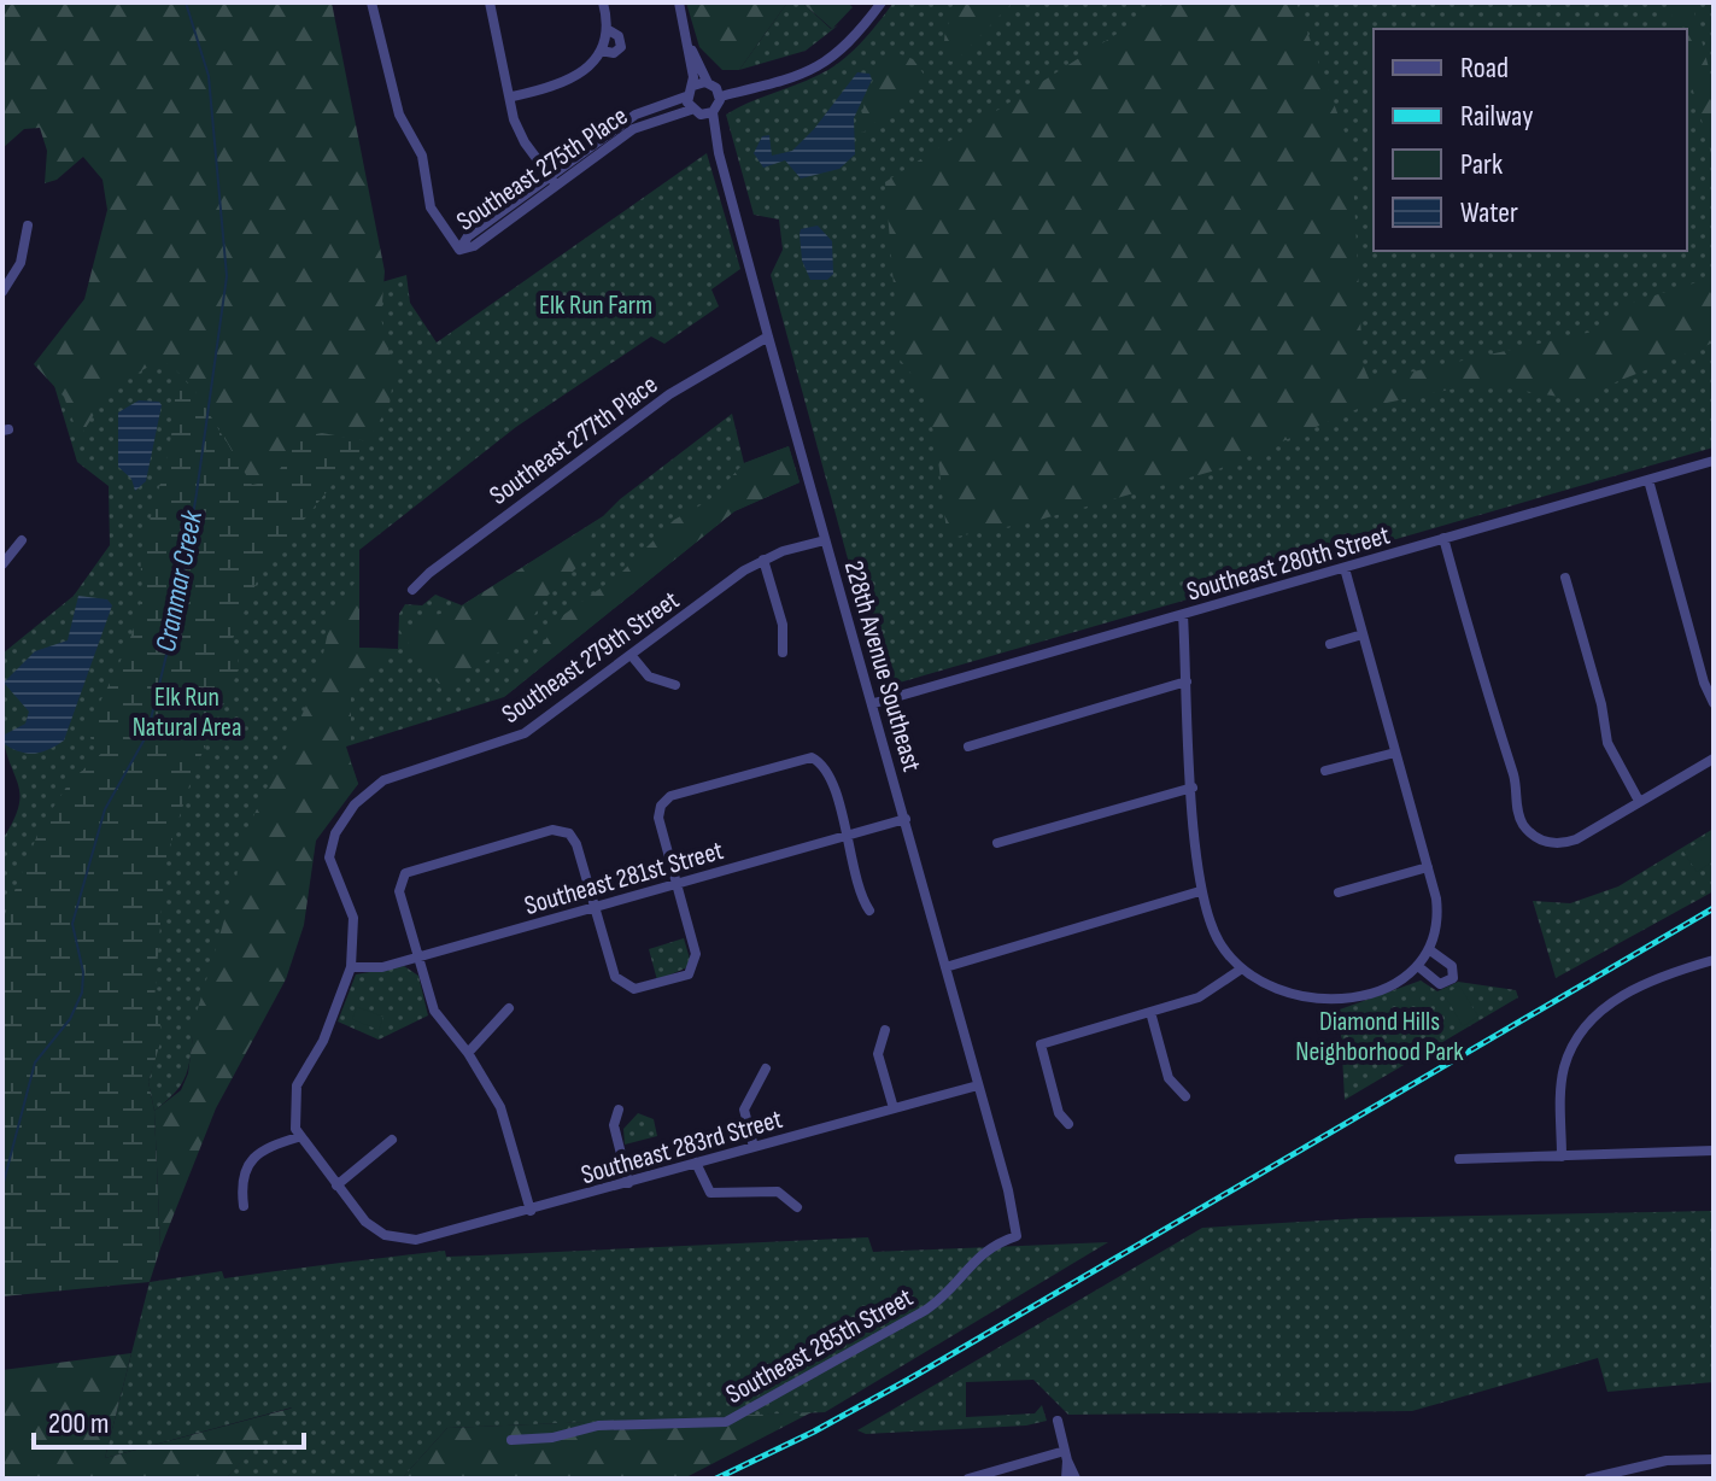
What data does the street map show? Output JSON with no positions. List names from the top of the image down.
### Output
{
  "streets": {
    "street": [
      "Southeast 275th Place",
      "Southeast 277th Place",
      "Southeast 280th Street",
      "Southeast 279th Street",
      "228th Avenue Southeast",
      "Southeast 281st Street",
      "Southeast 283rd Street",
      "Southeast 285th Street"
    ]
  },
  "crossings": [
    ["Southeast 275th Place", "228th Avenue Southeast"],
    ["Southeast 277th Place", "228th Avenue Southeast"],
    ["Southeast 280th Street", "228th Avenue Southeast"],
    ["Southeast 279th Street", "228th Avenue Southeast"],
    ["Southeast 279th Street", "Southeast 281st Street"],
    ["228th Avenue Southeast", "Southeast 281st Street"],
    ["228th Avenue Southeast", "Southeast 283rd Street"],
    ["228th Avenue Southeast", "Southeast 285th Street"]
  ],
  "water": ["Cranmar Creek"],
  "parks": ["Elk Run Farm", "Elk Run Natural Area", "Diamond Hills Neighborhood Park"],
  "legend": [
    "Road",
    "Railway",
    "Park",
    "Water"
  ],
  "scale_bar": "200 m"
}
